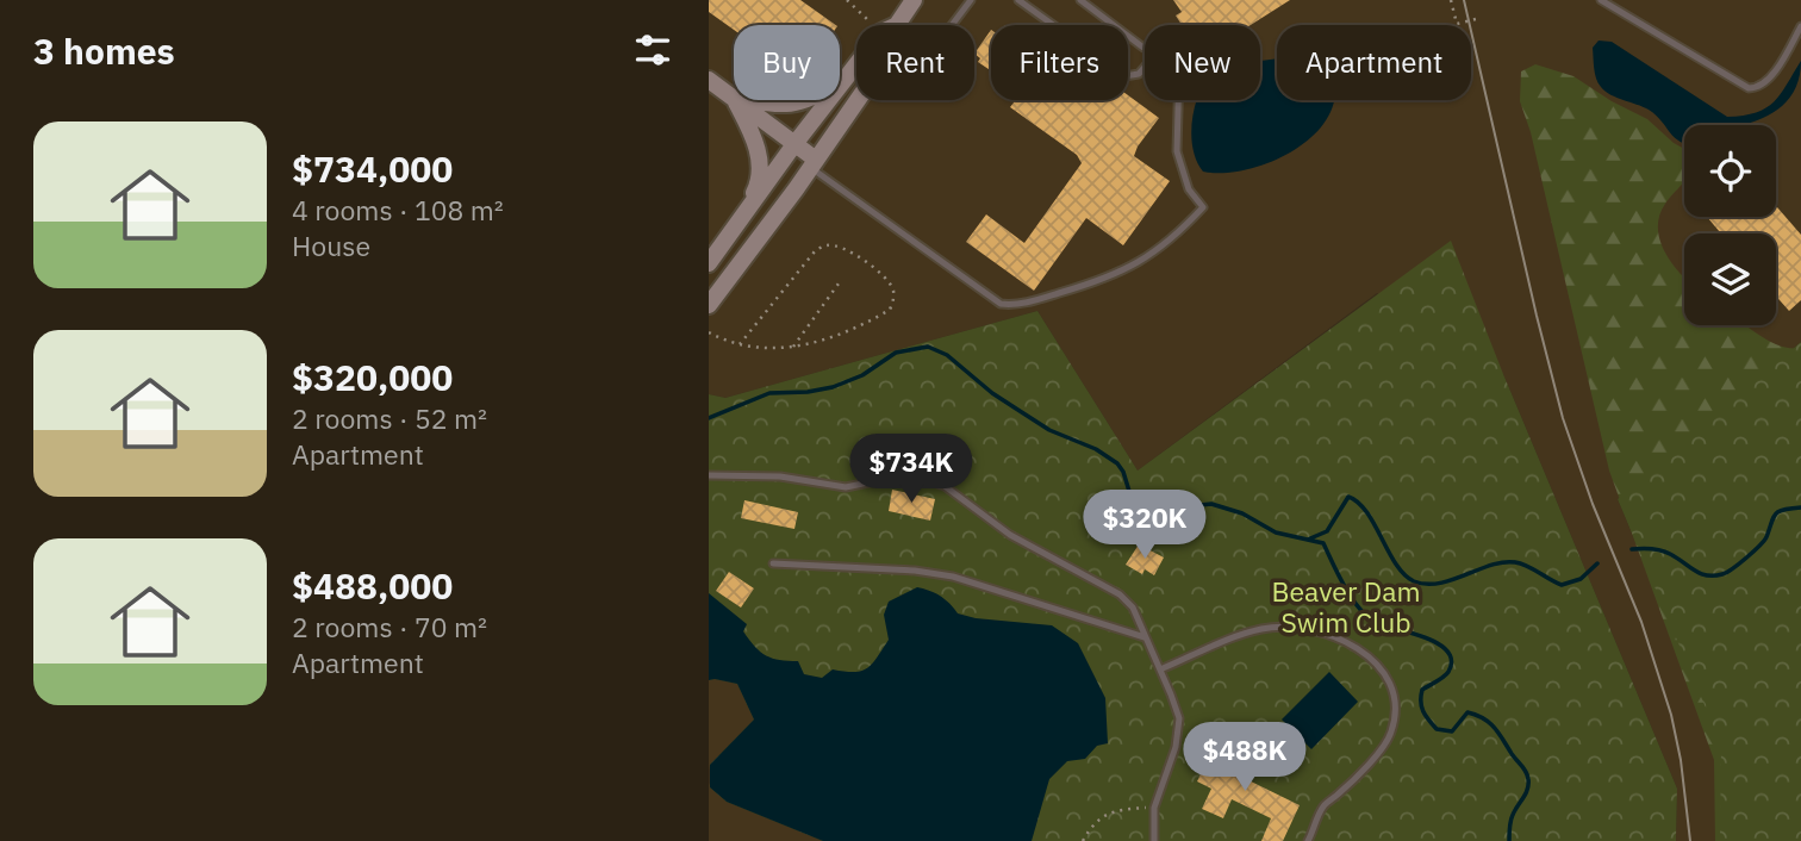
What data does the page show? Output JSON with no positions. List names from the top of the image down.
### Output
{
  "parks": ["Beaver Dam Swim Club"],
  "page": {
    "heading": "3 homes",
    "chip": [
      "Buy",
      "Rent",
      "Filters",
      "New",
      "Apartment"
    ],
    "list": [
      {
        "name": "$734,000",
        "note": "4 rooms · 108 m² · House"
      },
      {
        "name": "$320,000",
        "note": "2 rooms · 52 m² · Apartment"
      },
      {
        "name": "$488,000",
        "note": "2 rooms · 70 m² · Apartment"
      }
    ],
    "price": ["$734K", "$320K", "$488K"]
  }
}
